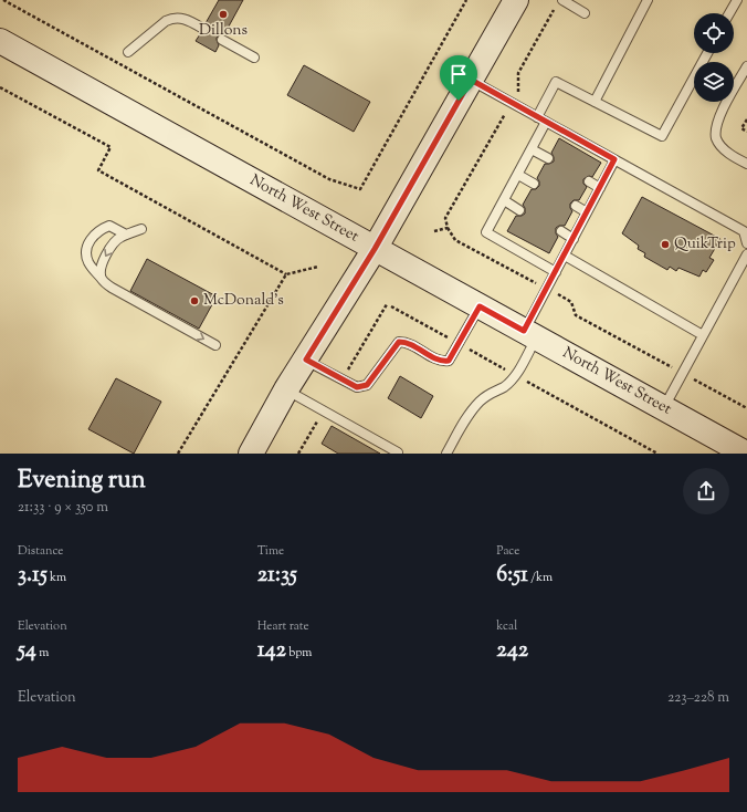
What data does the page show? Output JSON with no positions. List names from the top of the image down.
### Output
{
  "streets": {
    "main road": ["North West Street"]
  },
  "places": ["Dillons", "QuikTrip", "McDonald's"],
  "page": {
    "heading": ["Evening run", "21:33 · 9 × 350 m"],
    "stats": [
      ["Distance", "3.15 km"],
      ["Time", "21:35"],
      ["Pace", "6:51 /km"],
      ["Elevation", "54 m"],
      ["Heart rate", "142 bpm"],
      ["kcal", "242"]
    ],
    "chart": ["Elevation", "223–228 m"]
  }
}
